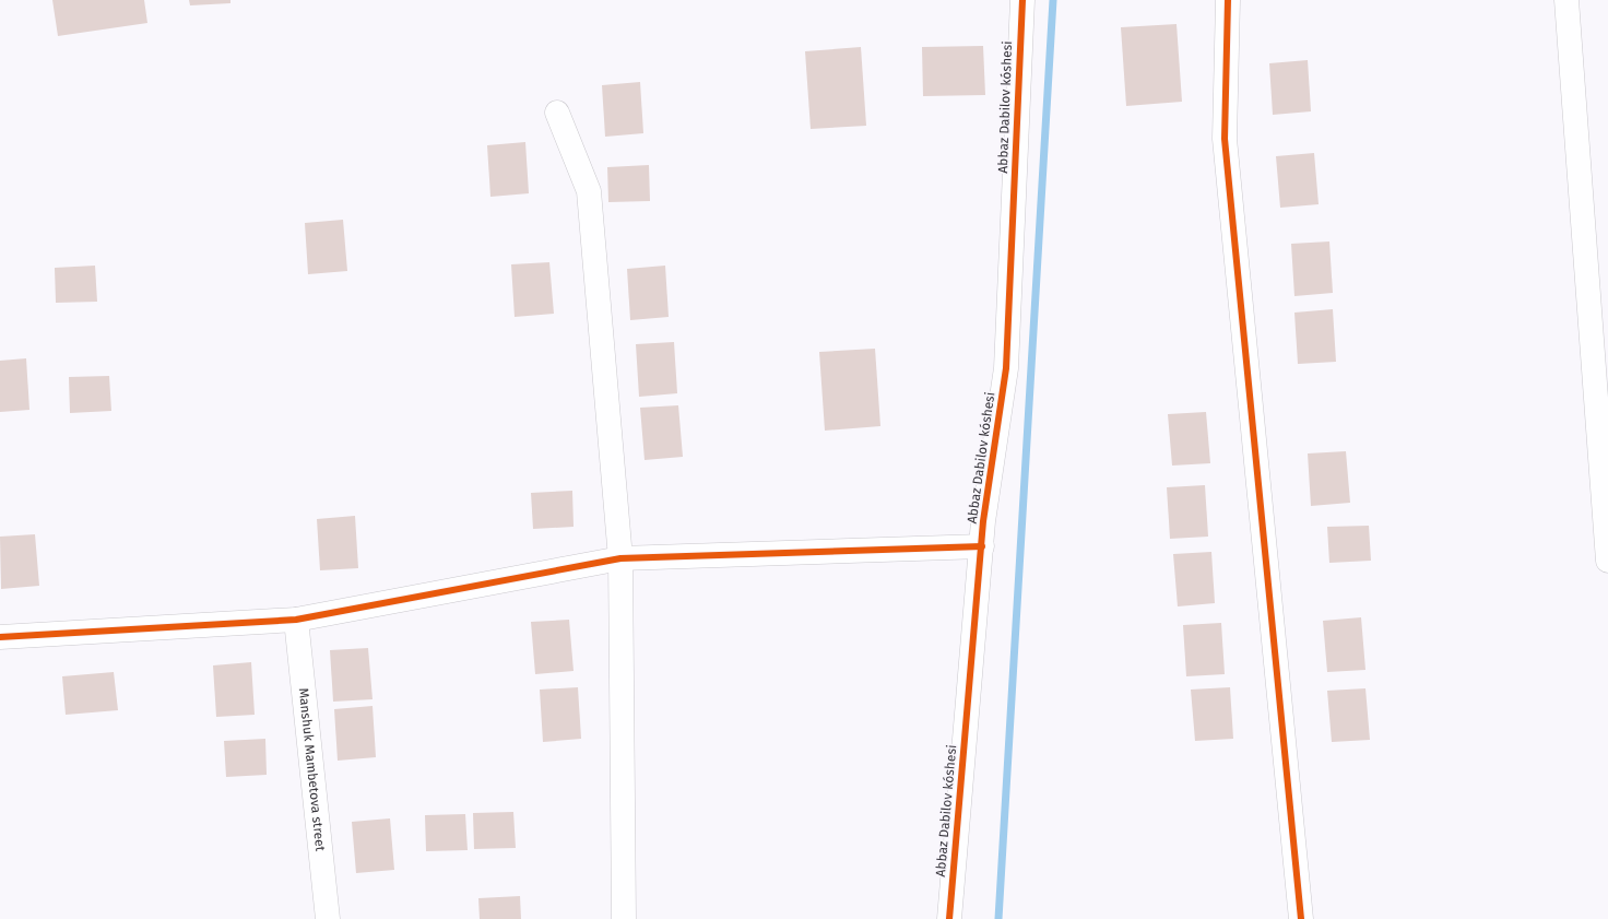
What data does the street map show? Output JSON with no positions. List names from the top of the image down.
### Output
{
  "streets": {
    "street": ["Abbaz Dabilov kóshesi", "Manshuk Mambetova street"]
  }
}
